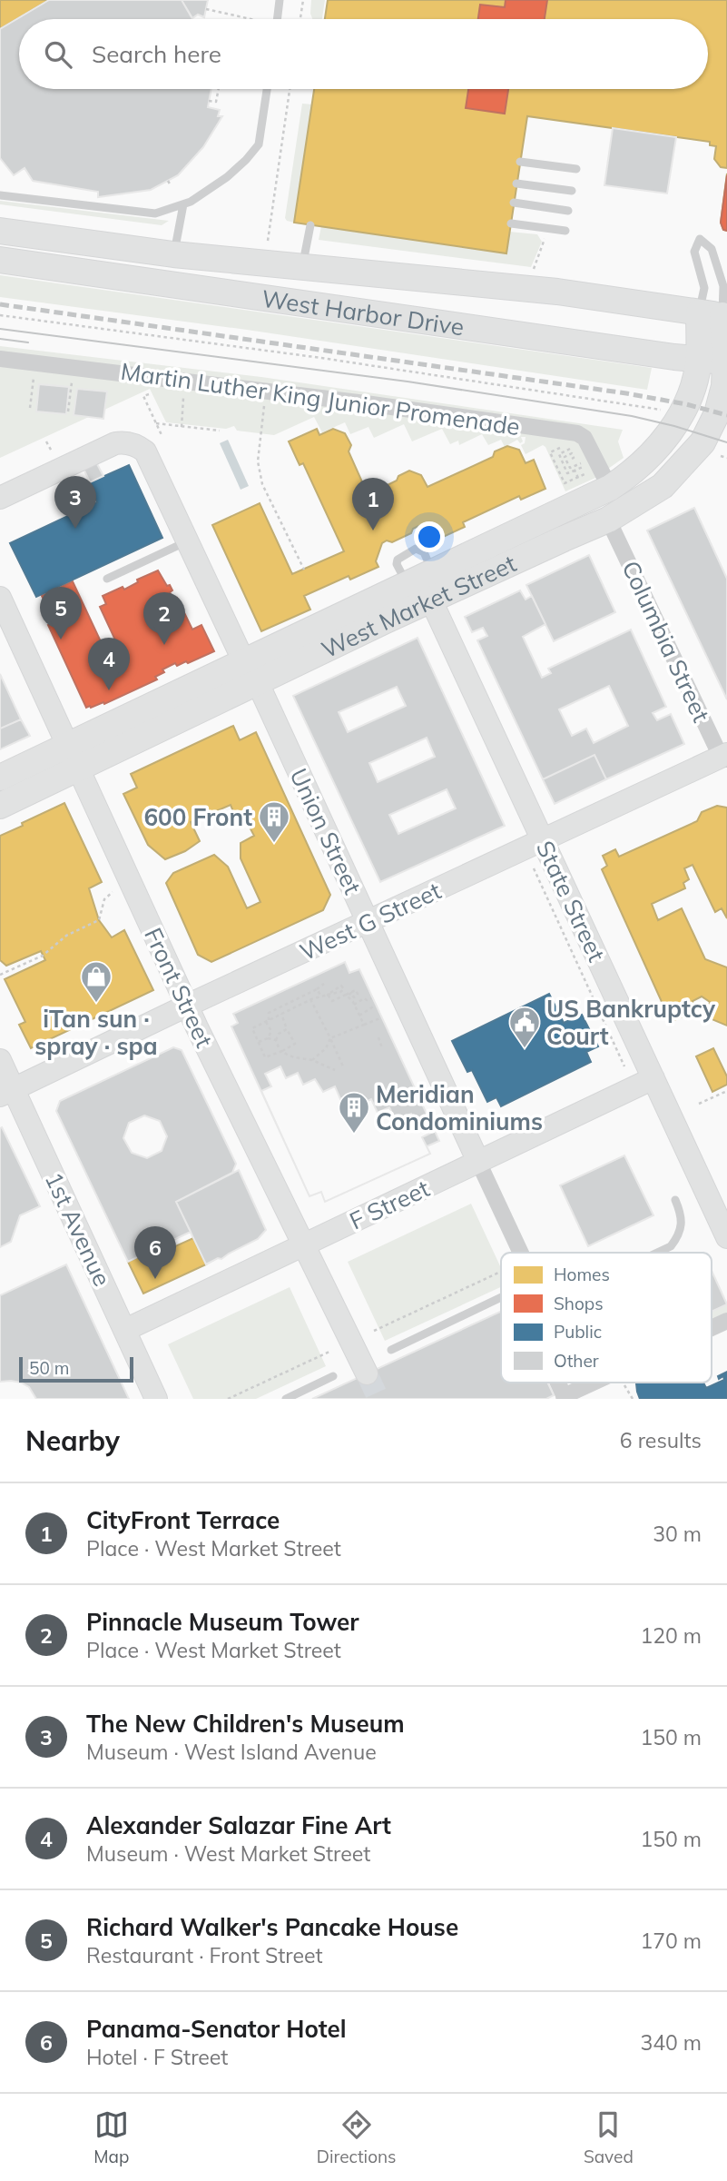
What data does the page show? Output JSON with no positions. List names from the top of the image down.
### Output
{
  "streets": {
    "main road": ["West Harbor Drive", "West Market Street"],
    "street": [
      "Martin Luther King Junior Promenade",
      "Columbia Street",
      "Union Street",
      "State Street",
      "West G Street",
      "Front Street",
      "F Street",
      "1st Avenue"
    ]
  },
  "crossings": [
    ["West Harbor Drive", "West Market Street"],
    ["West Market Street", "Columbia Street"],
    ["West Market Street", "Union Street"],
    ["West Market Street", "State Street"],
    ["West Market Street", "Front Street"],
    ["Columbia Street", "West G Street"],
    ["Union Street", "West G Street"],
    ["Union Street", "F Street"],
    ["State Street", "West G Street"],
    ["State Street", "F Street"],
    ["West G Street", "Front Street"],
    ["West G Street", "1st Avenue"],
    ["Front Street", "F Street"],
    ["F Street", "1st Avenue"]
  ],
  "places": {
    "building": ["600 Front", "Meridian Condominiums"],
    "shop": ["iTan sun · spray · spa"],
    "public building": ["US Bankruptcy Court"]
  },
  "legend": [
    "Homes",
    "Shops",
    "Public",
    "Other"
  ],
  "scale_bar": "50 m",
  "page": {
    "search": "Search here",
    "pins": [
      "3",
      "1",
      "5",
      "2",
      "4",
      "6"
    ],
    "scale": "50 m",
    "heading": ["Nearby", "6 results"],
    "list": [
      {
        "mark": "1",
        "name": "CityFront Terrace",
        "note": "Place · West Market Street",
        "value": "30 m"
      },
      {
        "mark": "2",
        "name": "Pinnacle Museum Tower",
        "note": "Place · West Market Street",
        "value": "120 m"
      },
      {
        "mark": "3",
        "name": "The New Children's Museum",
        "note": "Museum · West Island Avenue",
        "value": "150 m"
      },
      {
        "mark": "4",
        "name": "Alexander Salazar Fine Art",
        "note": "Museum · West Market Street",
        "value": "150 m"
      },
      {
        "mark": "5",
        "name": "Richard Walker's Pancake House",
        "note": "Restaurant · Front Street",
        "value": "170 m"
      },
      {
        "mark": "6",
        "name": "Panama-Senator Hotel",
        "note": "Hotel · F Street",
        "value": "340 m"
      }
    ],
    "nav": ["Map", "Directions", "Saved"]
  }
}
